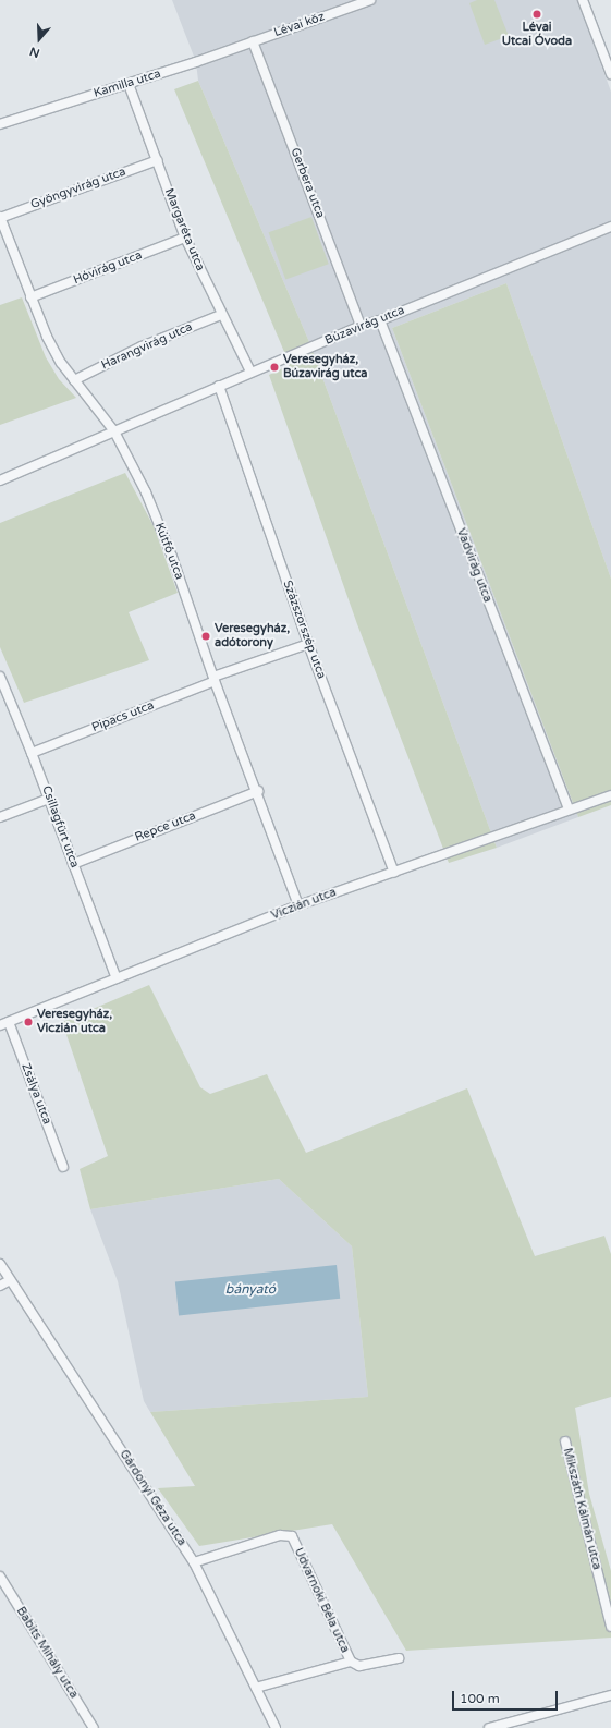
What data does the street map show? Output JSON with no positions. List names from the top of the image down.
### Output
{
  "streets": {
    "street": [
      "Lévai köz",
      "Kamilla utca",
      "Gerbera utca",
      "Gyöngyvirág utca",
      "Margaréta utca",
      "Hóvirág utca",
      "Búzavirág utca",
      "Harangvirág utca",
      "Kútfő utca",
      "Vadvirág utca",
      "Százszorszép utca",
      "Pipacs utca",
      "Csillagfürt utca",
      "Repce utca",
      "Viczián utca",
      "Zsálya utca",
      "Gárdonyi Géza utca",
      "Mikszáth Kálmán utca",
      "Udvarnoki Béla utca",
      "Babits Mihály utca"
    ]
  },
  "crossings": [
    ["Lévai köz", "Kamilla utca"],
    ["Lévai köz", "Gerbera utca"],
    ["Kamilla utca", "Gerbera utca"],
    ["Kamilla utca", "Margaréta utca"],
    ["Gerbera utca", "Búzavirág utca"],
    ["Gyöngyvirág utca", "Margaréta utca"],
    ["Gyöngyvirág utca", "Kútfő utca"],
    ["Margaréta utca", "Hóvirág utca"],
    ["Margaréta utca", "Búzavirág utca"],
    ["Margaréta utca", "Harangvirág utca"],
    ["Hóvirág utca", "Kútfő utca"],
    ["Búzavirág utca", "Kútfő utca"],
    ["Búzavirág utca", "Vadvirág utca"],
    ["Búzavirág utca", "Százszorszép utca"],
    ["Harangvirág utca", "Kútfő utca"],
    ["Kútfő utca", "Pipacs utca"],
    ["Kútfő utca", "Repce utca"],
    ["Kútfő utca", "Viczián utca"],
    ["Vadvirág utca", "Viczián utca"],
    ["Százszorszép utca", "Pipacs utca"],
    ["Százszorszép utca", "Viczián utca"],
    ["Pipacs utca", "Csillagfürt utca"],
    ["Csillagfürt utca", "Repce utca"],
    ["Csillagfürt utca", "Viczián utca"],
    ["Viczián utca", "Zsálya utca"],
    ["Gárdonyi Géza utca", "Udvarnoki Béla utca"]
  ],
  "water": ["bányató"],
  "places": [
    "Lévai Utcai Óvoda",
    "Veresegyház, Búzavirág utca",
    "Veresegyház, adótorony",
    "Veresegyház, Viczián utca"
  ],
  "scale_bar": "100 m",
  "north": "bottom"
}
